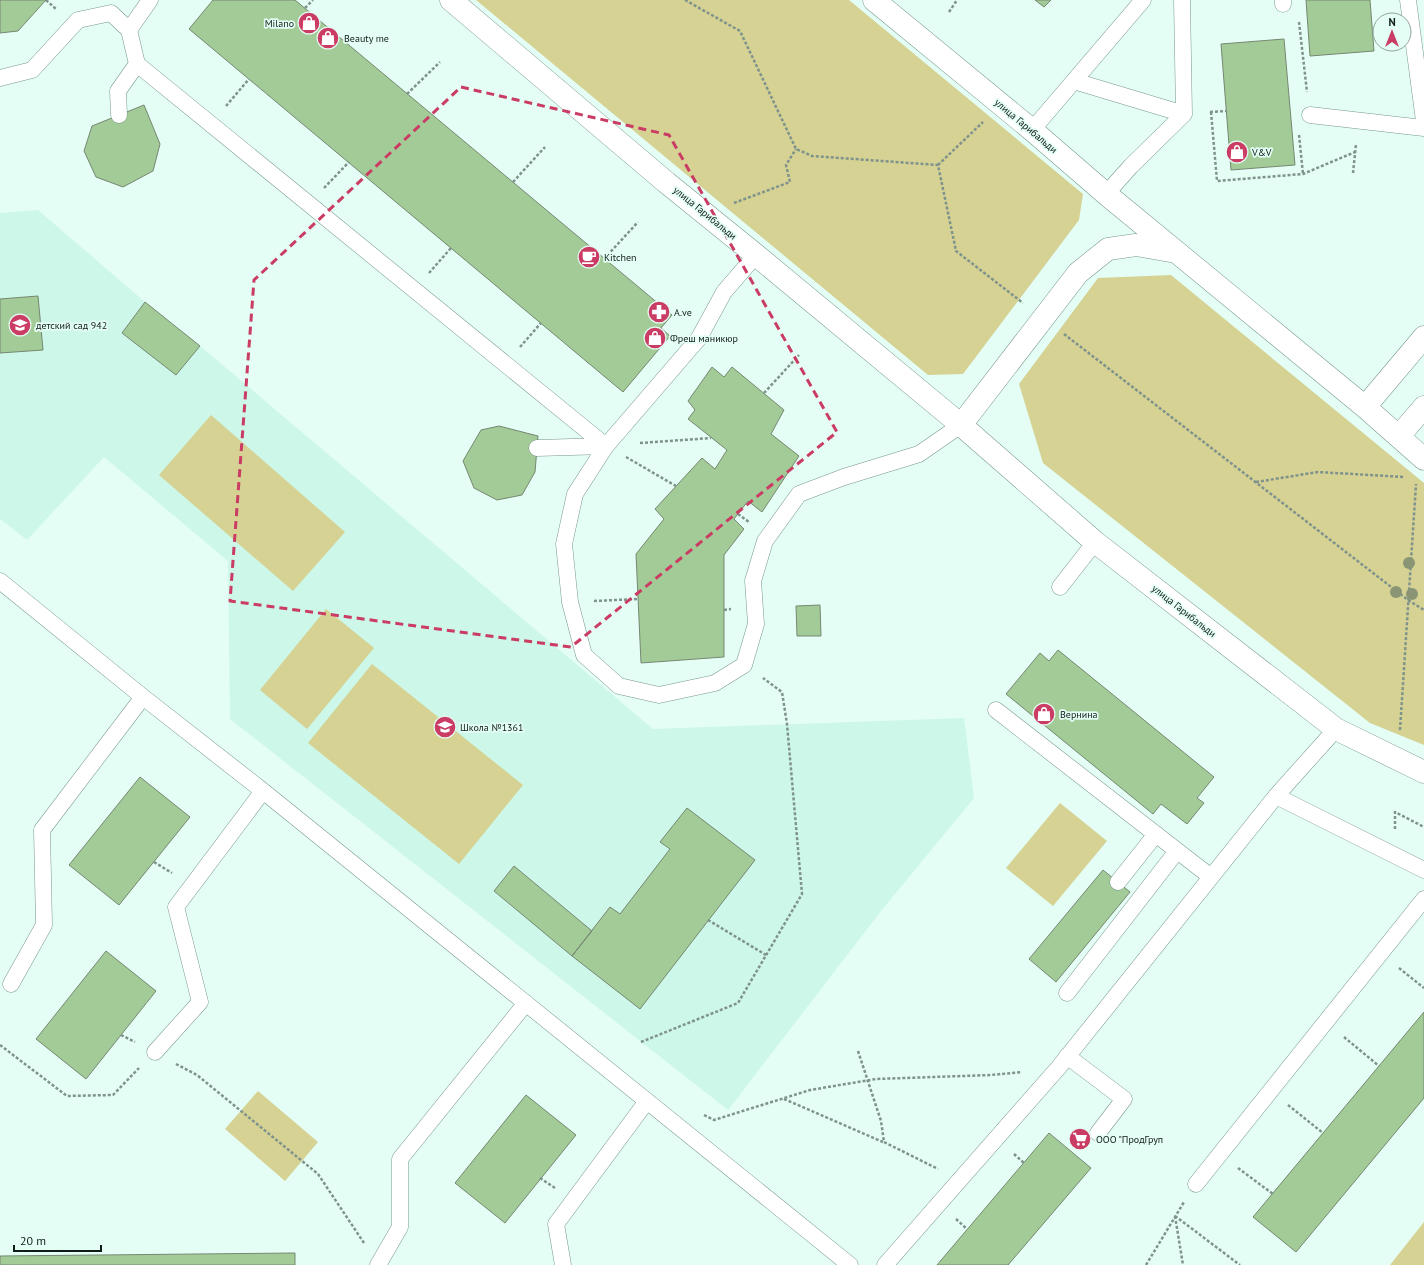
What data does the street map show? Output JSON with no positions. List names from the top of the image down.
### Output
{
  "streets": {
    "street": ["улица Гарибальди"]
  },
  "places": {
    "shop": [
      "Milano",
      "Beauty me",
      "V&V",
      "Фреш маникюр",
      "Вернина"
    ],
    "cafe": ["Kitchen"],
    "pharmacy": ["A.ve"],
    "school or university": ["детский сад 942", "Школа №1361"],
    "supermarket": ["ООО \"ПродГруп"]
  },
  "scale_bar": "20 m",
  "north": "top"
}
